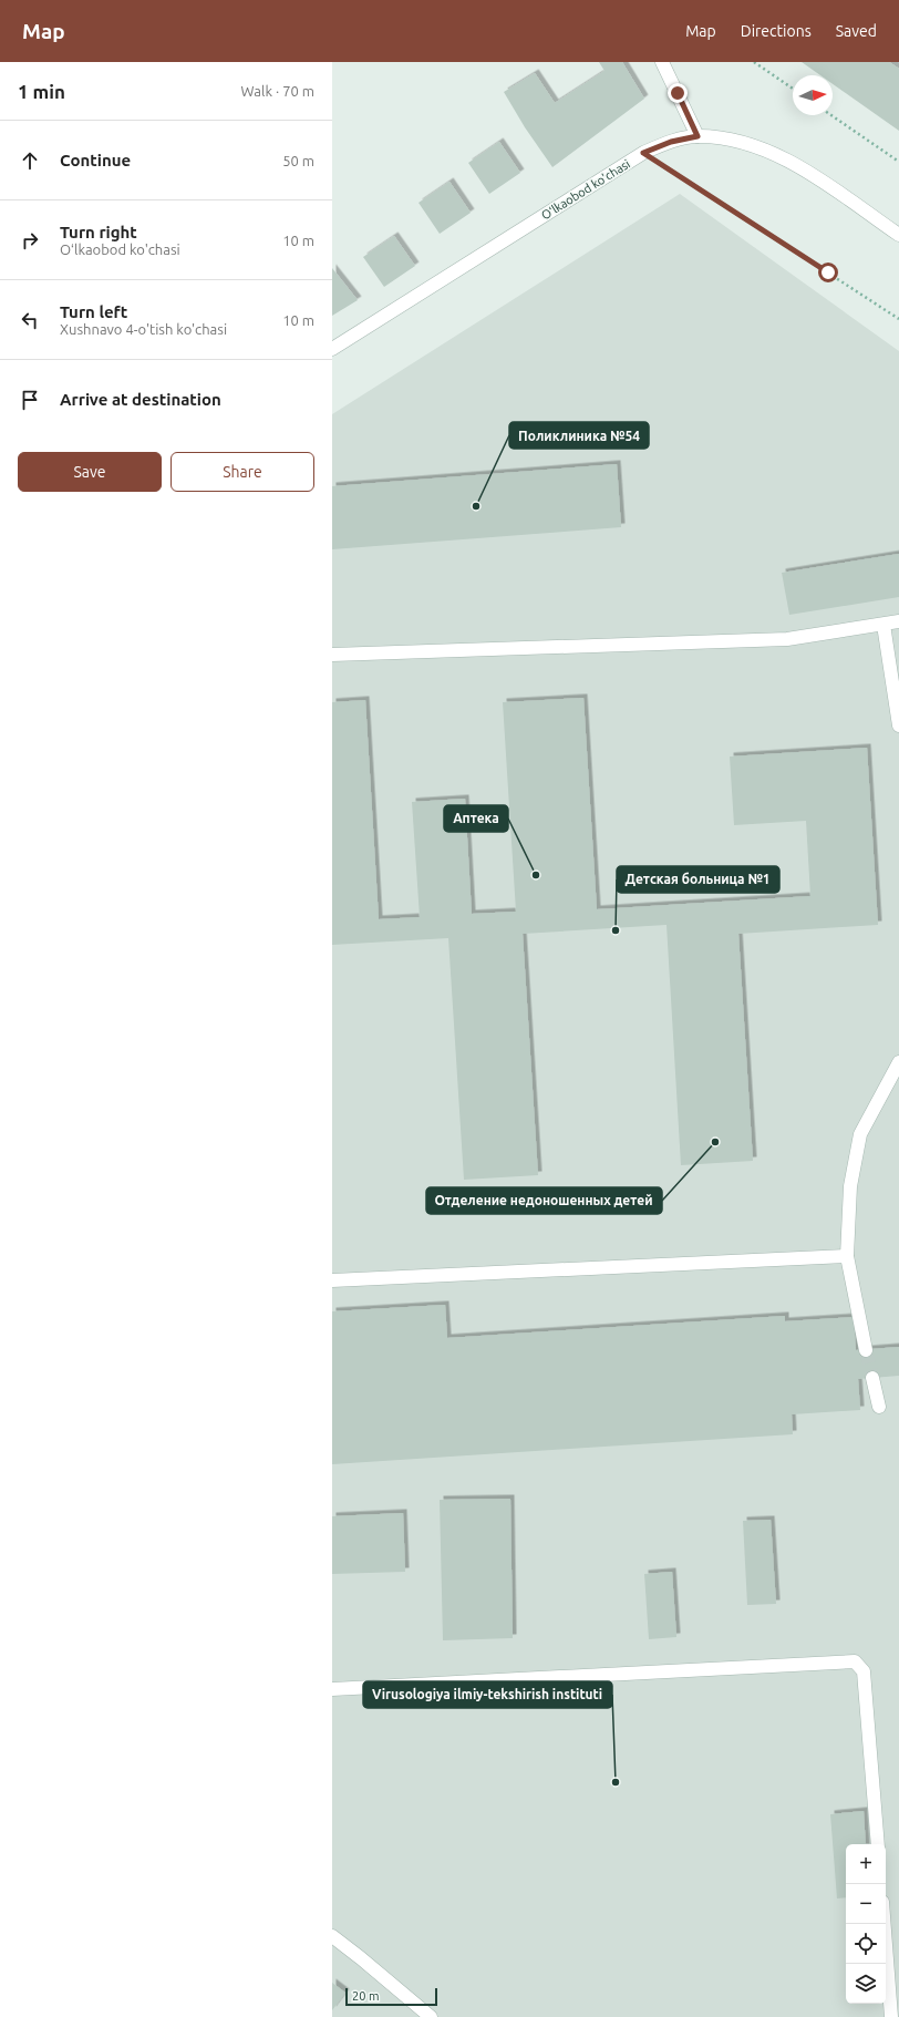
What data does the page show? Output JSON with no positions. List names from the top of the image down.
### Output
{
  "streets": {
    "street": ["Oʻlkaobod ko'chasi"]
  },
  "places": [
    "Поликлиника №54",
    "Аптека",
    "Детская больница №1",
    "Отделение недоношенных детей",
    "Virusologiya ilmiy-tekshirish instituti"
  ],
  "scale_bar": "20 m",
  "north": "right",
  "page": {
    "header": "Map",
    "nav": ["Map", "Directions", "Saved"],
    "heading": ["1 min", "Walk · 70 m"],
    "list": [
      ["Continue", "50 m"],
      ["Turn right", "Oʻlkaobod ko'chasi", "10 m"],
      ["Turn left", "Xushnavo 4-o'tish ko'chasi", "10 m"],
      "Arrive at destination"
    ],
    "buttons": ["Save", "Share"],
    "map_buttons": ["+", "−"],
    "scale": "20 m"
  }
}
